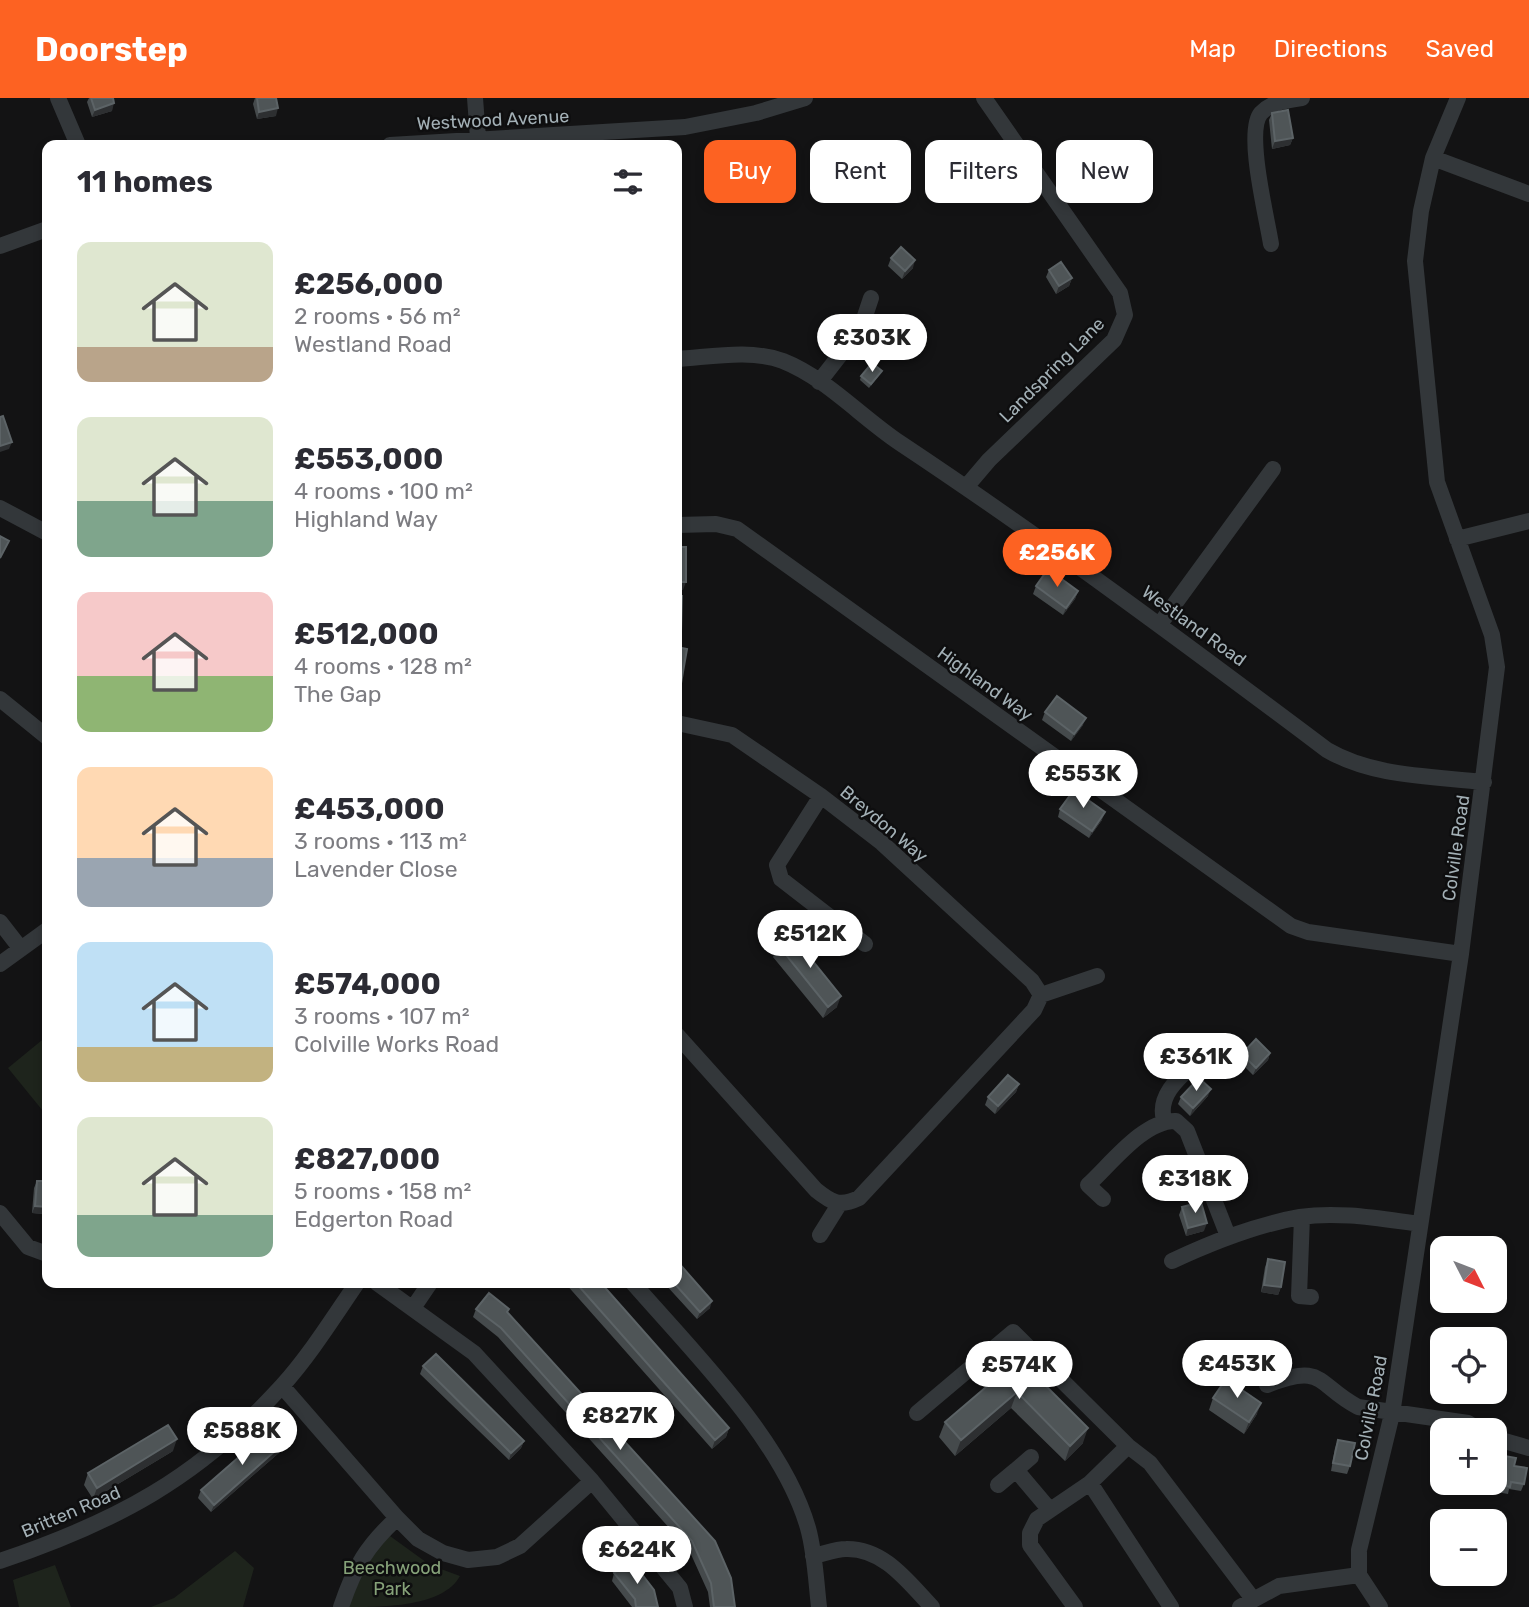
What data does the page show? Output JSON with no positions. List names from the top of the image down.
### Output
{
  "streets": {
    "street": [
      "Westwood Avenue",
      "Landspring Lane",
      "Westland Road",
      "Highland Way",
      "Breydon Way",
      "Colville Road",
      "Britten Road"
    ]
  },
  "crossings": [
    ["Landspring Lane", "Westland Road"],
    ["Westland Road", "Colville Road"],
    ["Highland Way", "Colville Road"]
  ],
  "parks": ["Beechwood Park"],
  "north": "bottom right",
  "page": {
    "header": "Doorstep",
    "nav": ["Map", "Directions", "Saved"],
    "chip": [
      "Buy",
      "Rent",
      "Filters",
      "New"
    ],
    "heading": "11 homes",
    "list": [
      {
        "name": "£256,000",
        "note": "2 rooms · 56 m² · Westland Road"
      },
      {
        "name": "£553,000",
        "note": "4 rooms · 100 m² · Highland Way"
      },
      {
        "name": "£512,000",
        "note": "4 rooms · 128 m² · The Gap"
      },
      {
        "name": "£453,000",
        "note": "3 rooms · 113 m² · Lavender Close"
      },
      {
        "name": "£574,000",
        "note": "3 rooms · 107 m² · Colville Works Road"
      },
      {
        "name": "£827,000",
        "note": "5 rooms · 158 m² · Edgerton Road"
      }
    ],
    "price": [
      "£303K",
      "£256K",
      "£553K",
      "£512K",
      "£361K",
      "£318K",
      "£453K",
      "£574K",
      "£827K",
      "£588K",
      "£624K"
    ],
    "map_buttons": ["+", "−"]
  }
}
